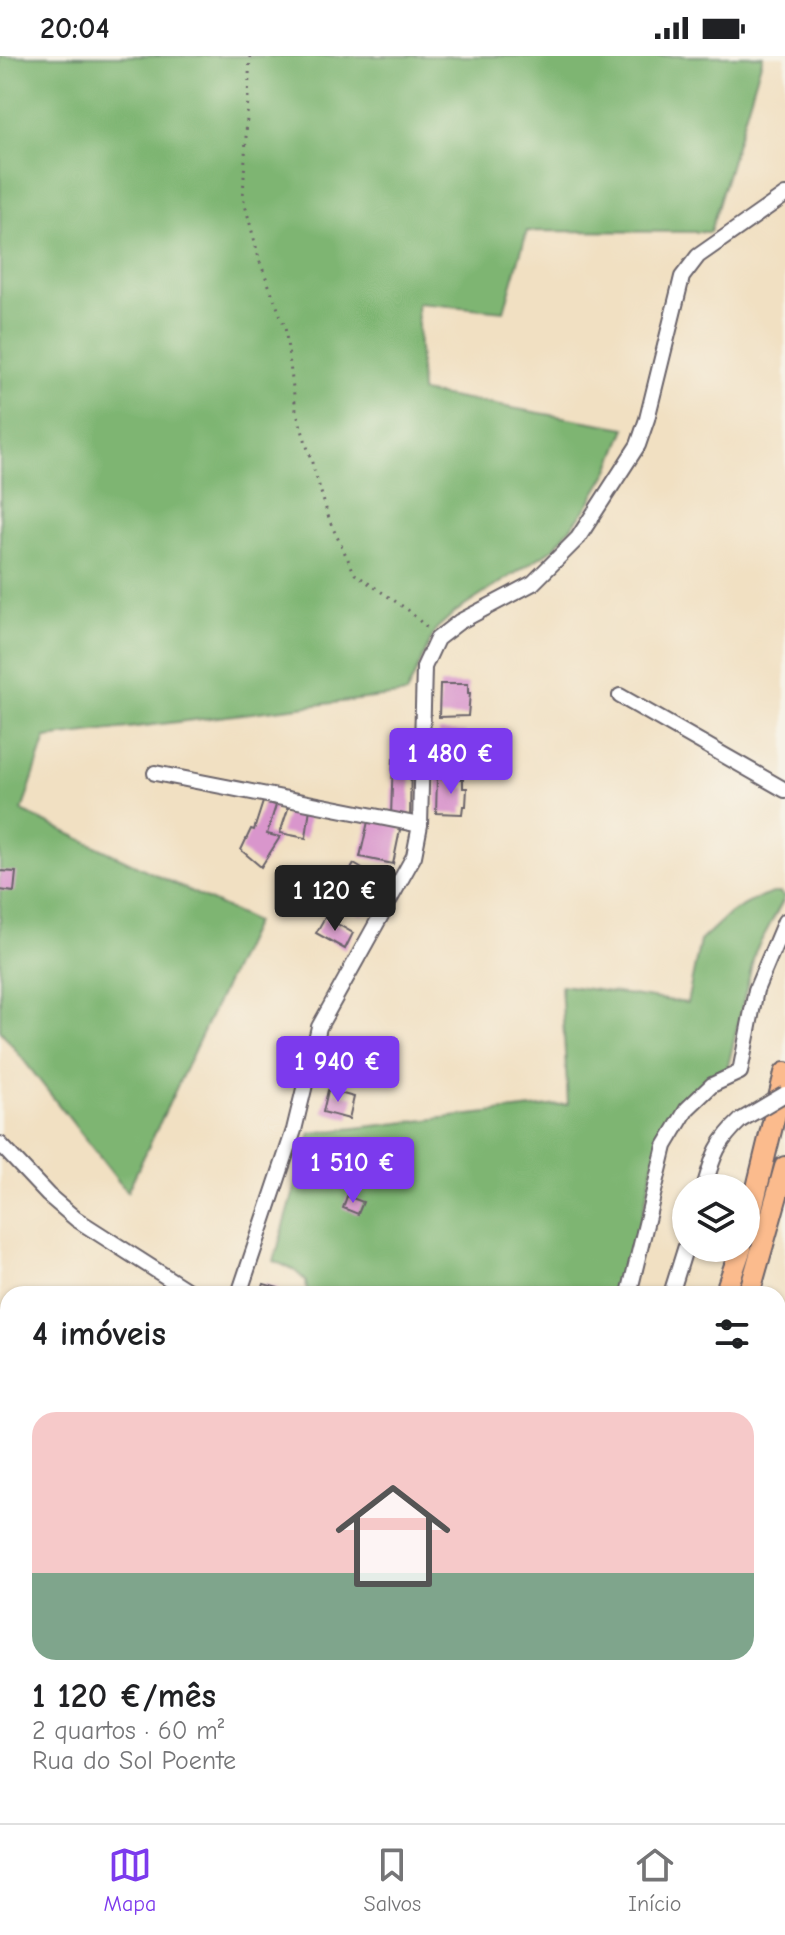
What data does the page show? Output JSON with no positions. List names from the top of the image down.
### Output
{
  "page": {
    "status": "20:04",
    "price": [
      "1 480 €",
      "1 120 €",
      "1 940 €",
      "1 510 €"
    ],
    "heading": "4 imóveis",
    "list": [
      {
        "name": "1 120 €/mês",
        "note": "2 quartos · 60 m² · Rua do Sol Poente"
      }
    ],
    "tabs": ["Mapa", "Salvos", "Início"]
  }
}
